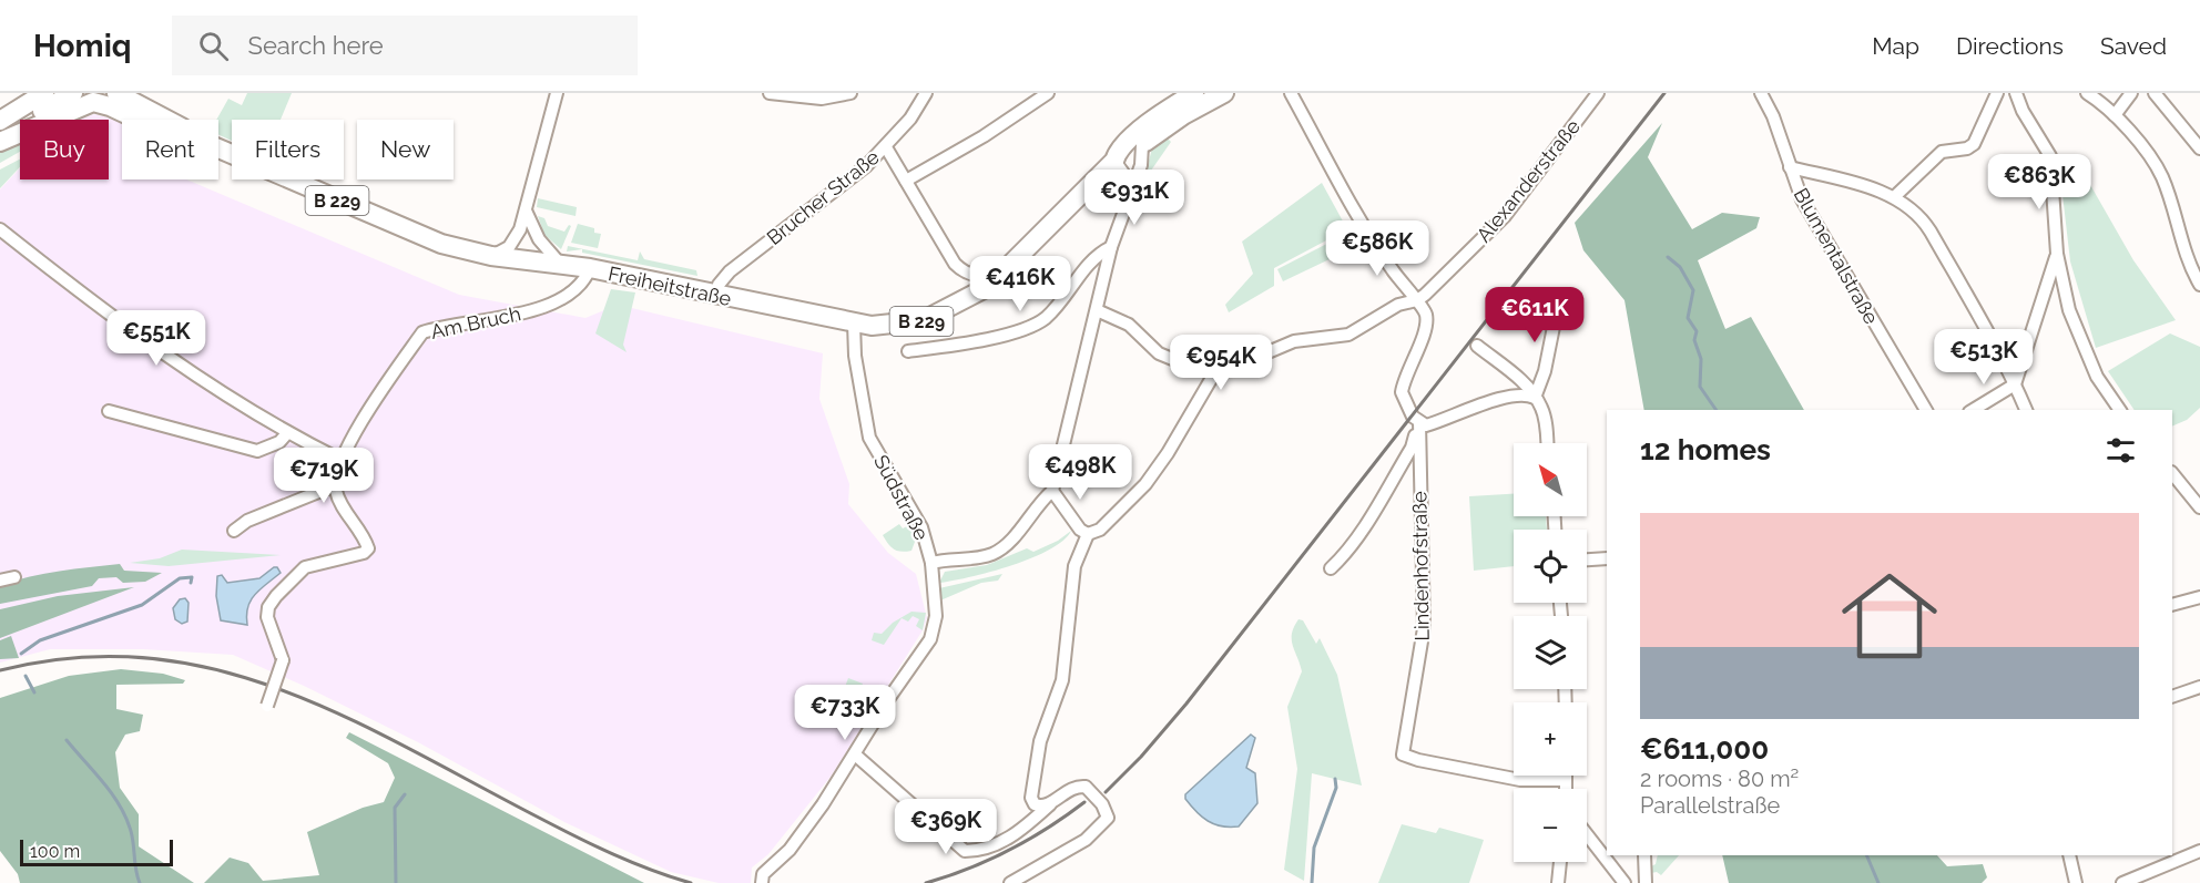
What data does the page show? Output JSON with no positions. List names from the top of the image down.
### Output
{
  "streets": {
    "main road": ["B 229", "Freiheitstraße"],
    "street": [
      "Alexanderstraße",
      "Brucher Straße",
      "Blumentalstraße",
      "Am Bruch",
      "Südstraße",
      "Lindenhofstraße"
    ]
  },
  "crossings": [
    ["Brucher Straße", "Freiheitstraße"],
    ["B 229", "Freiheitstraße"],
    ["Freiheitstraße", "Am Bruch"],
    ["Freiheitstraße", "Südstraße"]
  ],
  "scale_bar": "100 m",
  "north": "top left",
  "page": {
    "header": "Homiq",
    "search": "Search here",
    "nav": ["Map", "Directions", "Saved"],
    "chip": [
      "Buy",
      "Rent",
      "Filters",
      "New"
    ],
    "price": [
      "€863K",
      "€931K",
      "€586K",
      "€416K",
      "€611K",
      "€551K",
      "€513K",
      "€954K",
      "€498K",
      "€719K",
      "€733K",
      "€369K"
    ],
    "heading": "12 homes",
    "map_buttons": ["+", "−"],
    "list": [
      {
        "name": "€611,000",
        "note": "2 rooms · 80 m² · Parallelstraße"
      }
    ],
    "scale": "100 m"
  }
}
